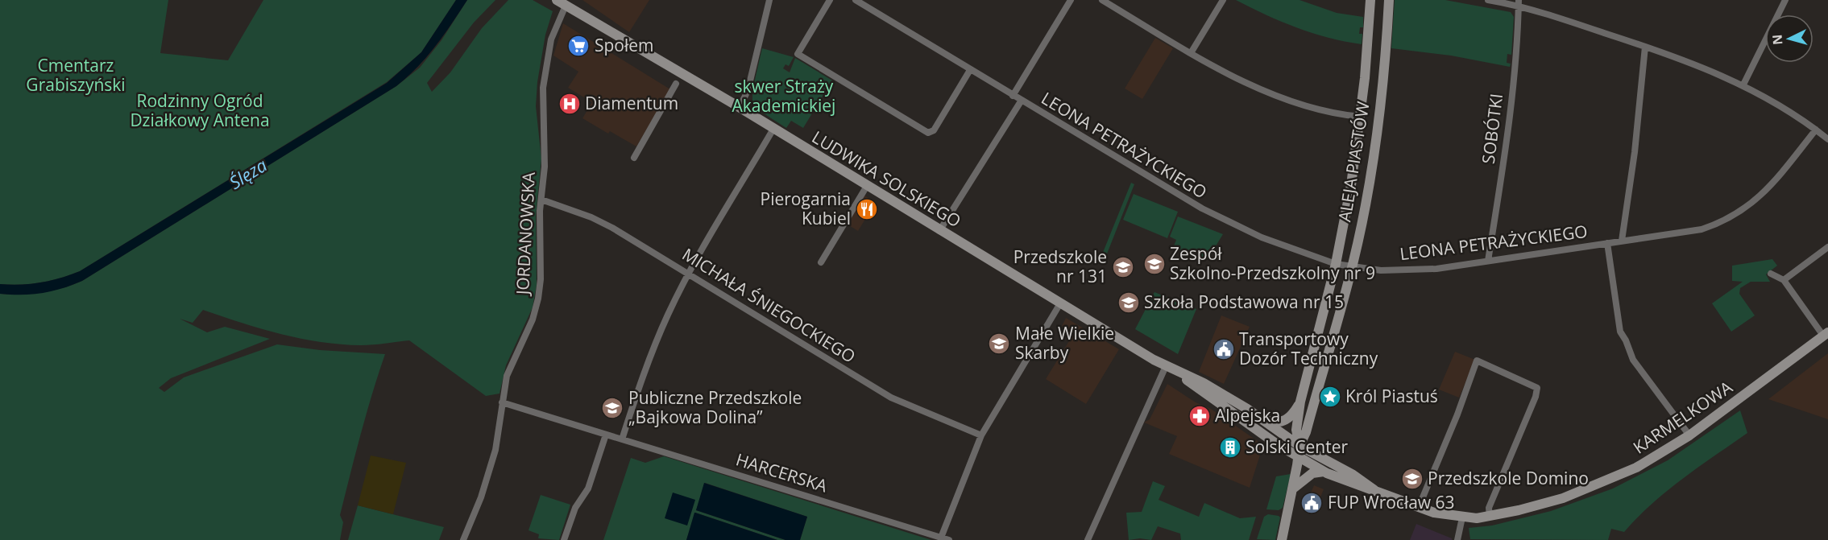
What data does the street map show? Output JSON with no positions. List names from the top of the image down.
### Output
{
  "streets": {
    "street": [
      "SOBÓTKI",
      "LEONA PETRAŻYCKIEGO",
      "ALEJA PIASTÓW",
      "LUDWIKA SOLSKIEGO",
      "JORDANOWSKA",
      "MICHAŁA ŚNIEGOCKIEGO",
      "KARMELKOWA",
      "HARCERSKA"
    ]
  },
  "crossings": [
    ["SOBÓTKI", "LEONA PETRAŻYCKIEGO"],
    ["LEONA PETRAŻYCKIEGO", "ALEJA PIASTÓW"],
    ["ALEJA PIASTÓW", "LUDWIKA SOLSKIEGO"],
    ["ALEJA PIASTÓW", "KARMELKOWA"],
    ["LUDWIKA SOLSKIEGO", "JORDANOWSKA"],
    ["LUDWIKA SOLSKIEGO", "KARMELKOWA"],
    ["JORDANOWSKA", "MICHAŁA ŚNIEGOCKIEGO"],
    ["JORDANOWSKA", "HARCERSKA"]
  ],
  "water": ["Ślęza"],
  "parks": ["Cmentarz Grabiszyński", "skwer Straży Akademickiej", "Rodzinny Ogród Działkowy Antena"],
  "places": {
    "supermarket": ["Społem"],
    "hospital": ["Diamentum"],
    "restaurant": ["Pierogarnia Kubiel"],
    "school or university": [
      "Zespół Szkolno-Przedszkolny nr 9",
      "Przedszkole nr 131",
      "Szkoła Podstawowa nr 15",
      "Małe Wielkie Skarby",
      "Publiczne Przedszkole „Bajkowa Dolina”",
      "Przedszkole Domino"
    ],
    "public building": ["Transportowy Dozór Techniczny", "FUP Wrocław 63"],
    "place": ["Król Piastuś"],
    "pharmacy": ["Alpejska"],
    "building": ["Solski Center"]
  },
  "north": "left"
}
